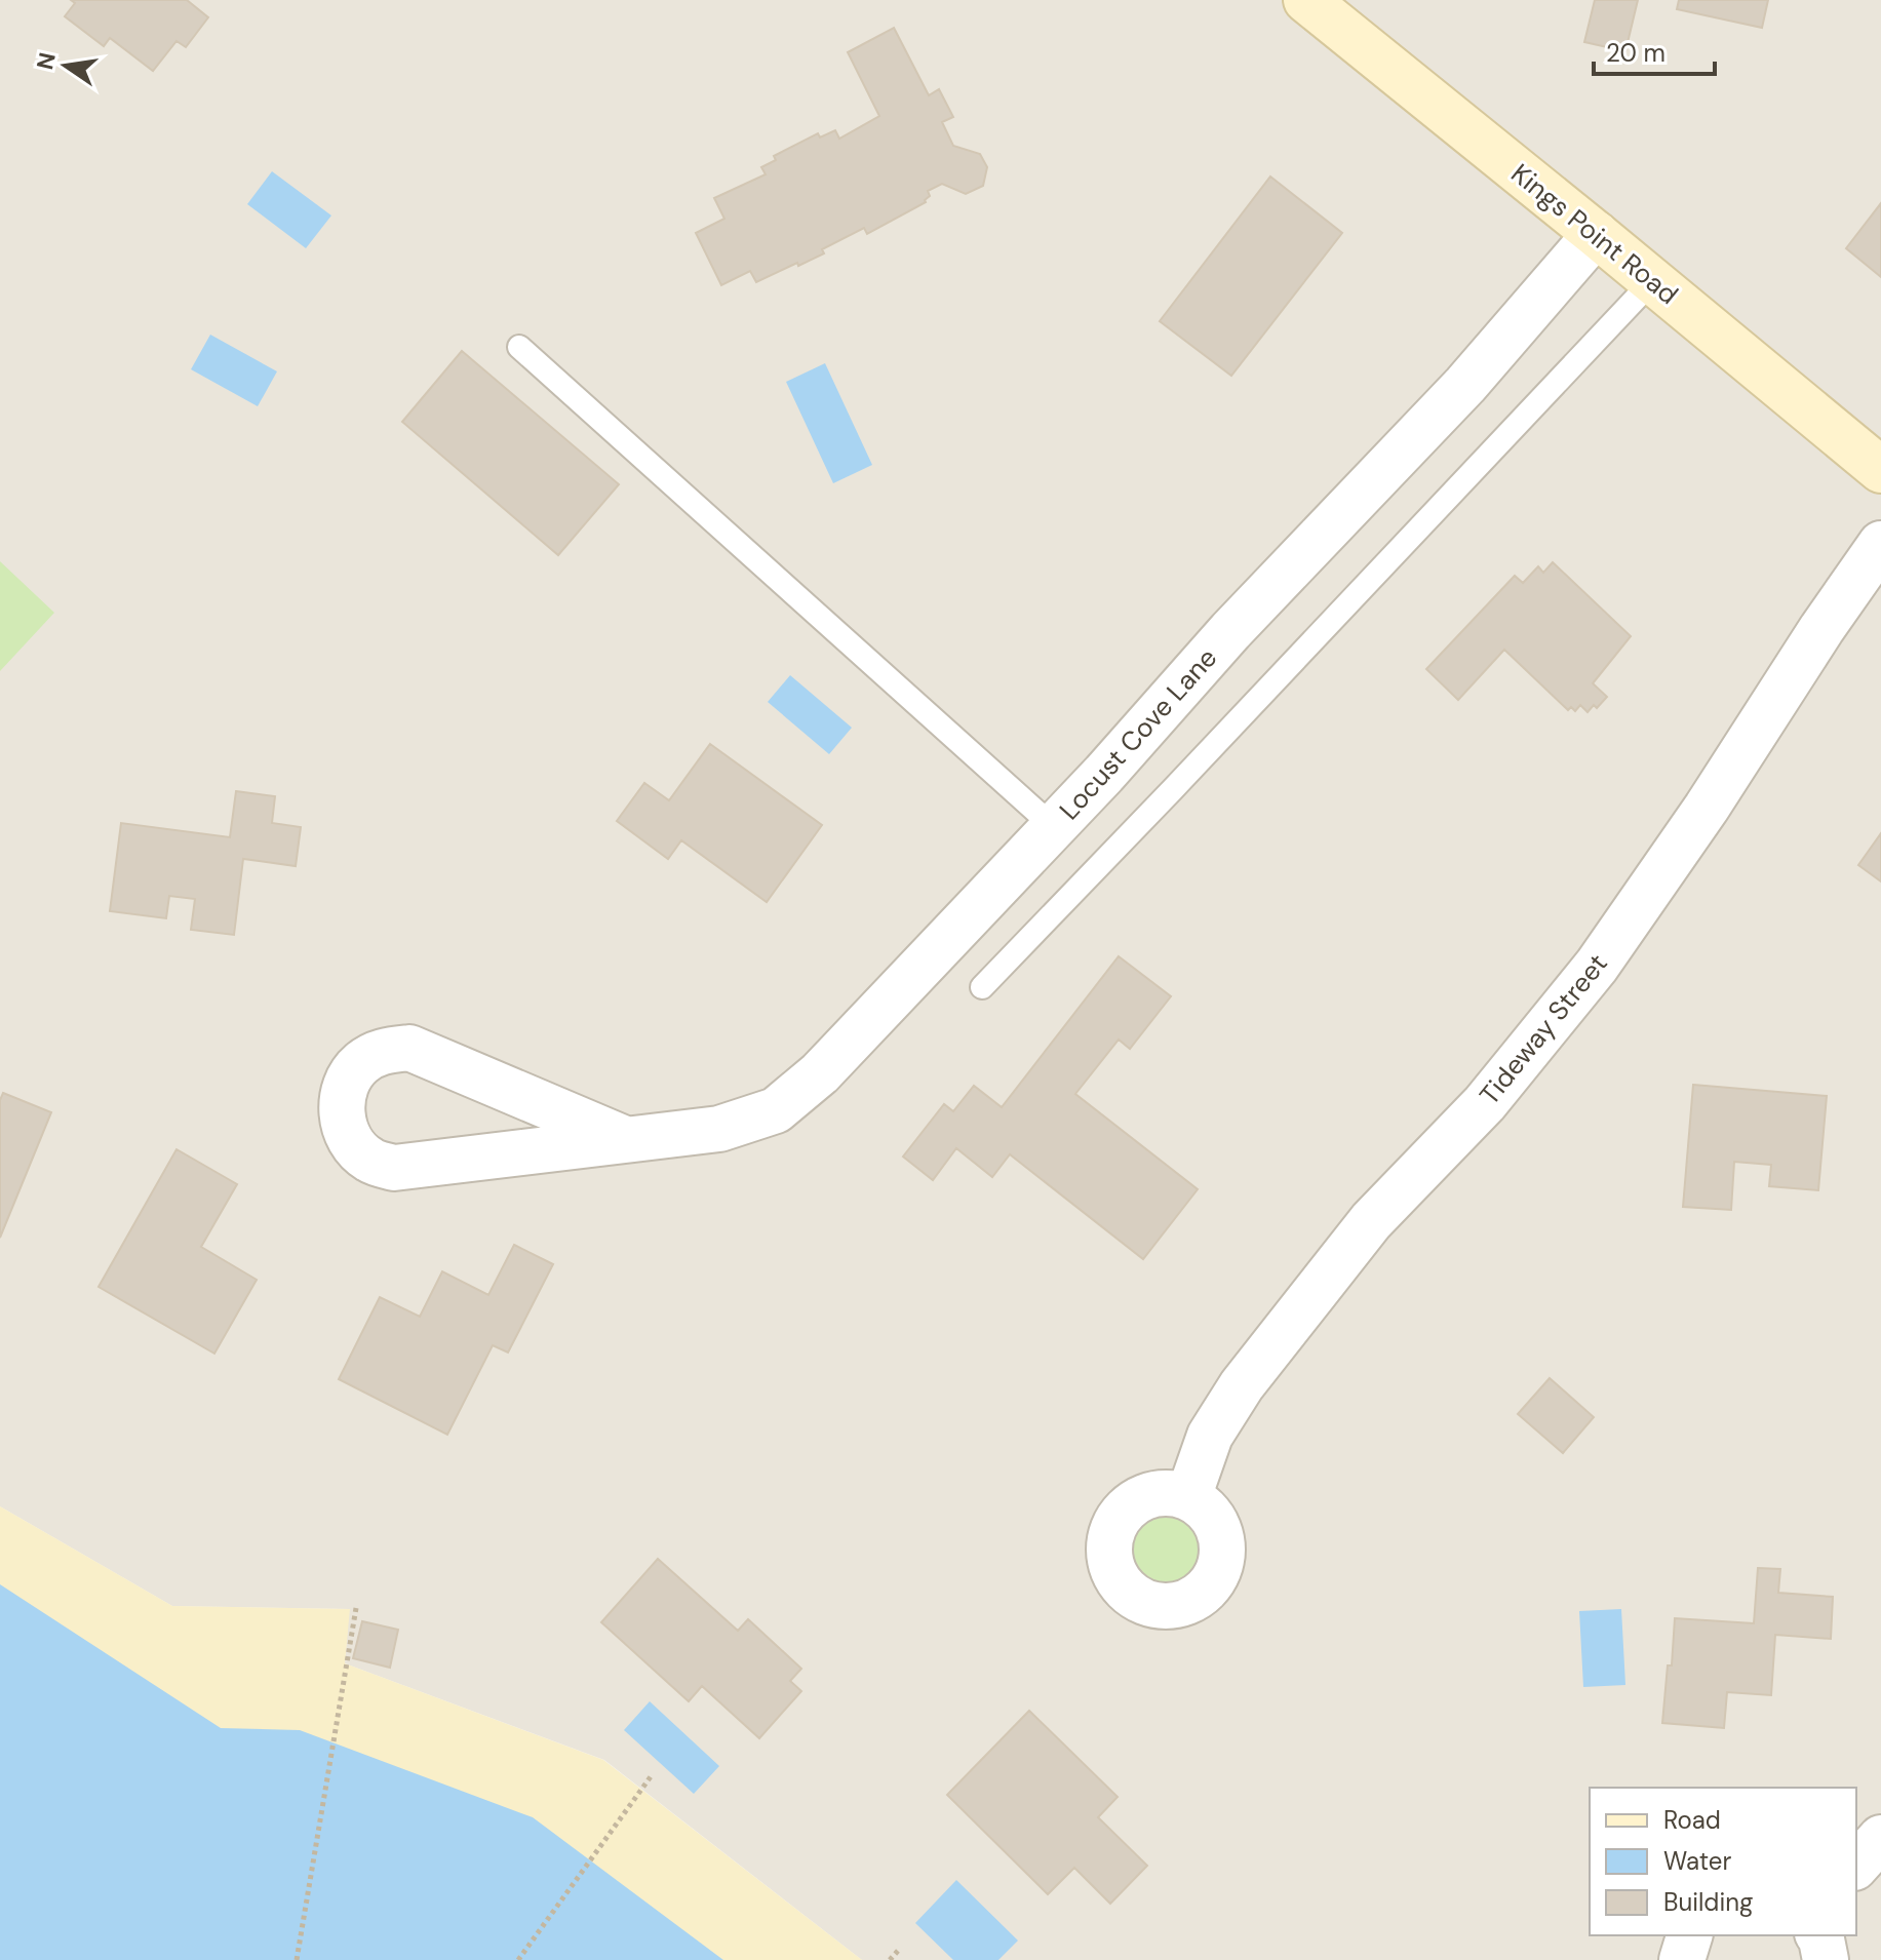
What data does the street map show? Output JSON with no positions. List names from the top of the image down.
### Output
{
  "streets": {
    "main road": ["Kings Point Road"],
    "street": ["Locust Cove Lane", "Tideway Street"]
  },
  "crossings": [
    ["Kings Point Road", "Locust Cove Lane"]
  ],
  "legend": ["Road", "Water", "Building"],
  "scale_bar": "20 m",
  "north": "left"
}
